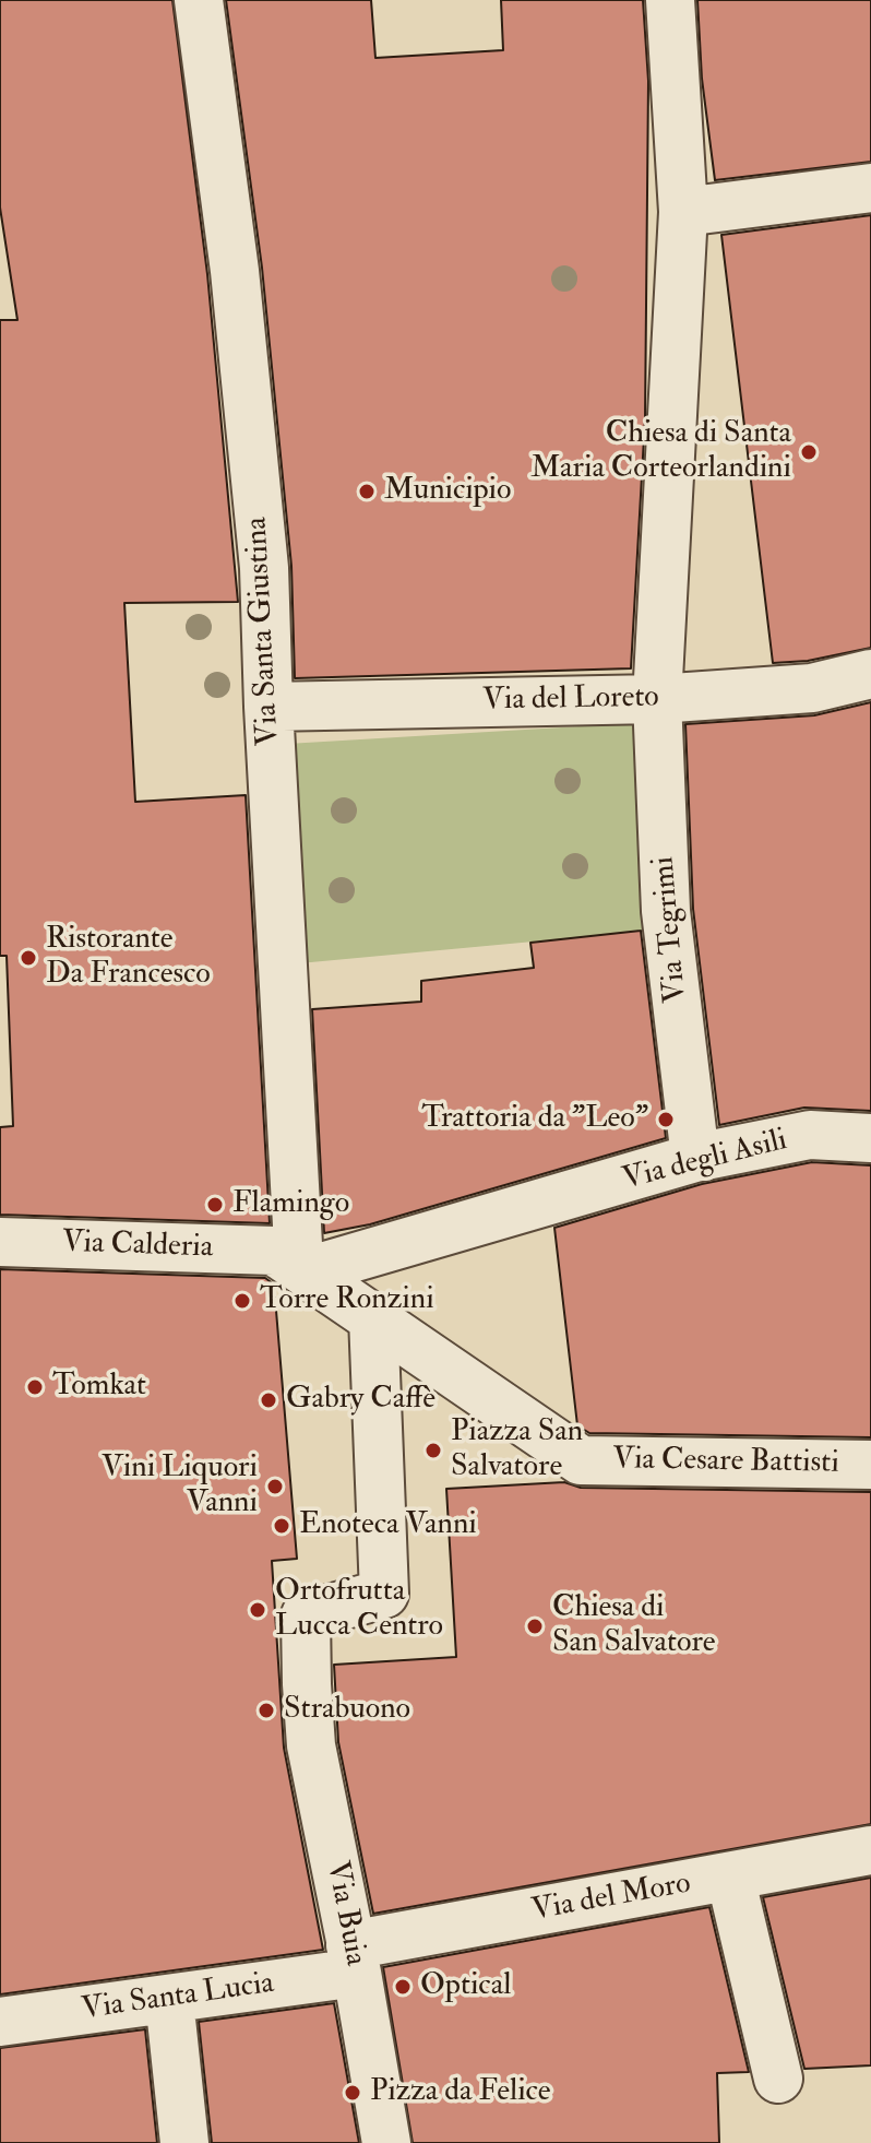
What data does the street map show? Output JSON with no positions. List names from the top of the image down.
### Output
{
  "streets": {
    "street": [
      "Via Santa Giustina",
      "Via del Loreto",
      "Via Tegrimi",
      "Via degli Asili",
      "Via Calderia",
      "Via Cesare Battisti",
      "Via del Moro",
      "Via Buia",
      "Via Santa Lucia"
    ]
  },
  "crossings": [
    ["Via Santa Giustina", "Via del Loreto"],
    ["Via Santa Giustina", "Via degli Asili"],
    ["Via Santa Giustina", "Via Calderia"],
    ["Via del Loreto", "Via Tegrimi"],
    ["Via Tegrimi", "Via degli Asili"],
    ["Via degli Asili", "Via Calderia"],
    ["Via Cesare Battisti", "Via Buia"],
    ["Via del Moro", "Via Buia"],
    ["Via del Moro", "Via Santa Lucia"],
    ["Via Buia", "Via Santa Lucia"]
  ],
  "places": [
    "Chiesa di Santa Maria Corteorlandini",
    "Municipio",
    "Ristorante Da Francesco",
    "Trattoria da \"Leo\"",
    "Flamingo",
    "Torre Ronzini",
    "Tomkat",
    "Gabry Caffè",
    "Piazza San Salvatore",
    "Vini Liquori Vanni",
    "Enoteca Vanni",
    "Ortofrutta Lucca Centro",
    "Chiesa di San Salvatore",
    "Strabuono",
    "Optical",
    "Pizza da Felice"
  ]
}
